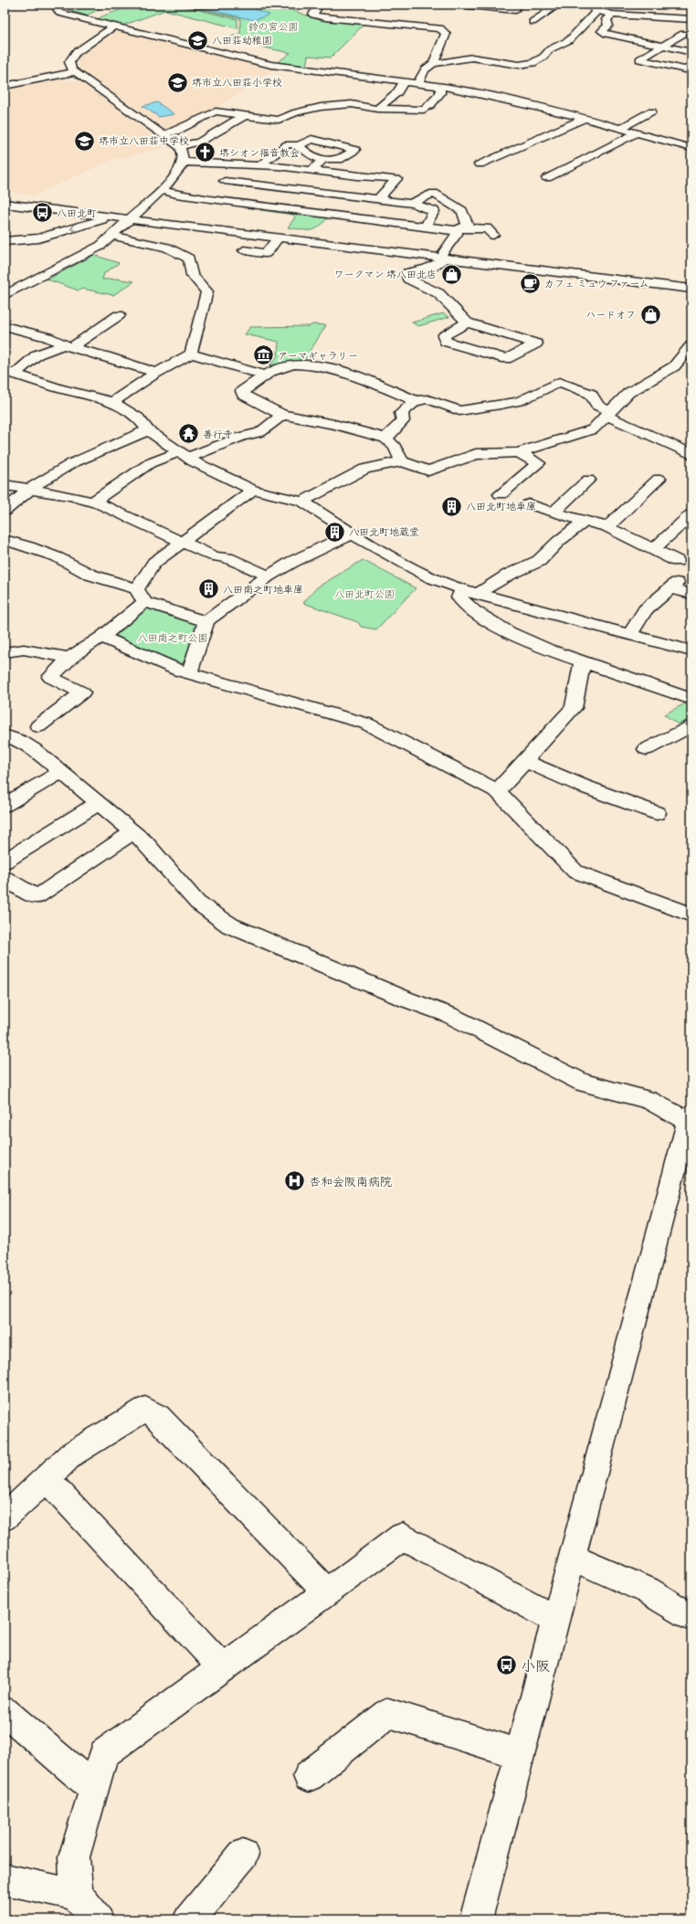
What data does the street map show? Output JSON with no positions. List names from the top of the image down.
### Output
{
  "parks": ["鈴の宮公園", "八田北町公園", "八田南之町公園"],
  "places": {
    "school or university": ["八田荘幼稚園", "堺市立八田荘小学校", "堺市立八田荘中学校"],
    "church": ["堺シオン福音教会"],
    "bus stop": ["八田北町", "小阪"],
    "shop": ["ワークマン 堺八田北店", "ハードオフ"],
    "cafe": ["カフェ ミュウ ファーム"],
    "museum": ["アーマギャラリー"],
    "temple": ["善行寺"],
    "building": ["八田北町地車庫", "八田北町地蔵堂", "八田南之町地車庫"],
    "hospital": ["杏和会阪南病院"]
  }
}
